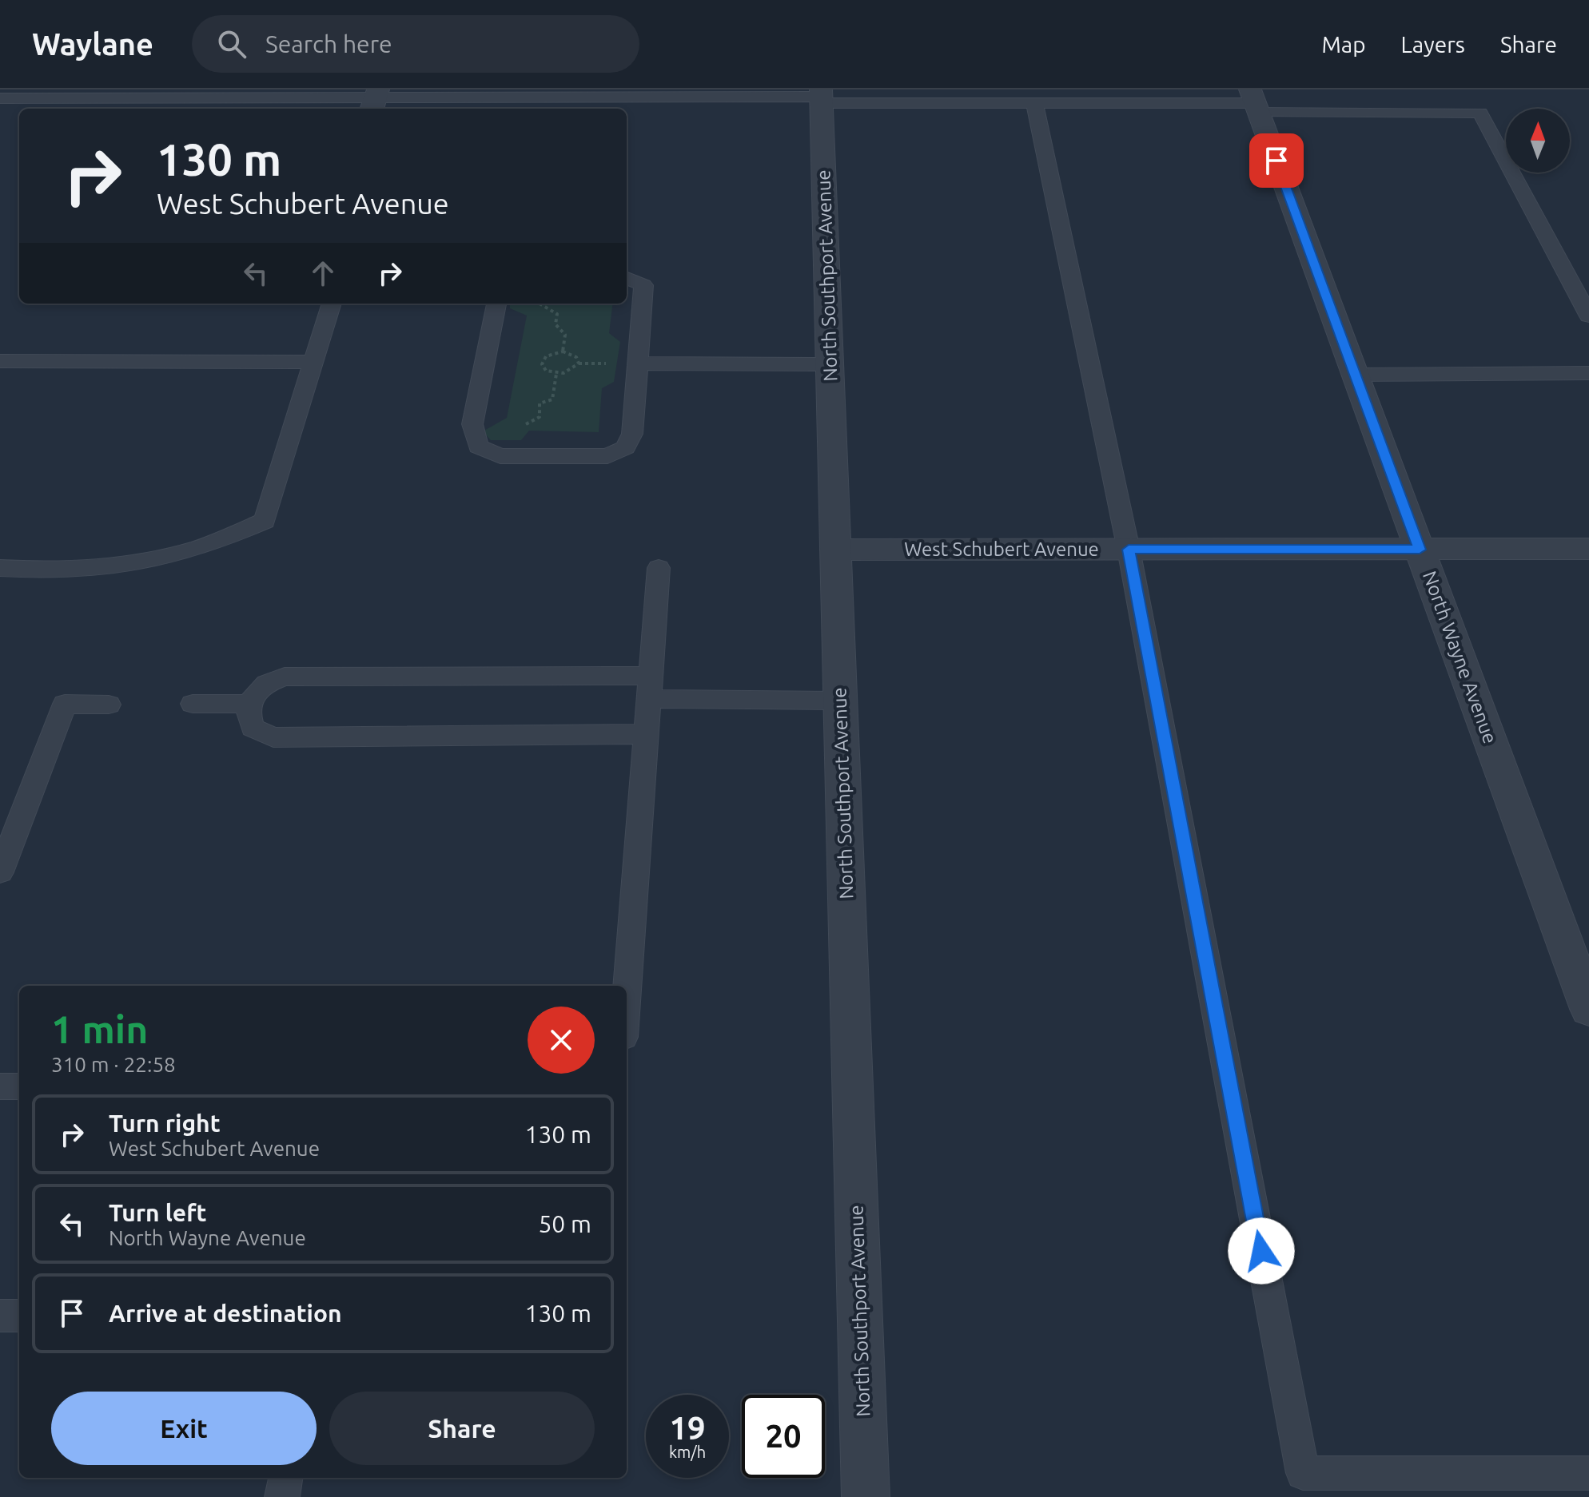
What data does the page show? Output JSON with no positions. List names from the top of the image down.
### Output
{
  "streets": {
    "street": ["North Southport Avenue", "West Schubert Avenue", "North Wayne Avenue"]
  },
  "crossings": [
    ["North Southport Avenue", "West Schubert Avenue"],
    ["West Schubert Avenue", "North Wayne Avenue"]
  ],
  "north": "top",
  "page": {
    "header": "Waylane",
    "search": "Search here",
    "nav": ["Map", "Layers", "Share"],
    "turn": ["130 m", "West Schubert Avenue"],
    "heading": ["1 min", "310 m · 22:58"],
    "list": [
      {
        "name": "Turn right",
        "note": "West Schubert Avenue",
        "value": "130 m"
      },
      {
        "name": "Turn left",
        "note": "North Wayne Avenue",
        "value": "50 m"
      },
      {
        "name": "Arrive at destination",
        "value": "130 m"
      }
    ],
    "buttons": ["Exit", "Share"],
    "speed": "19 km/h",
    "limit": "20"
  }
}
